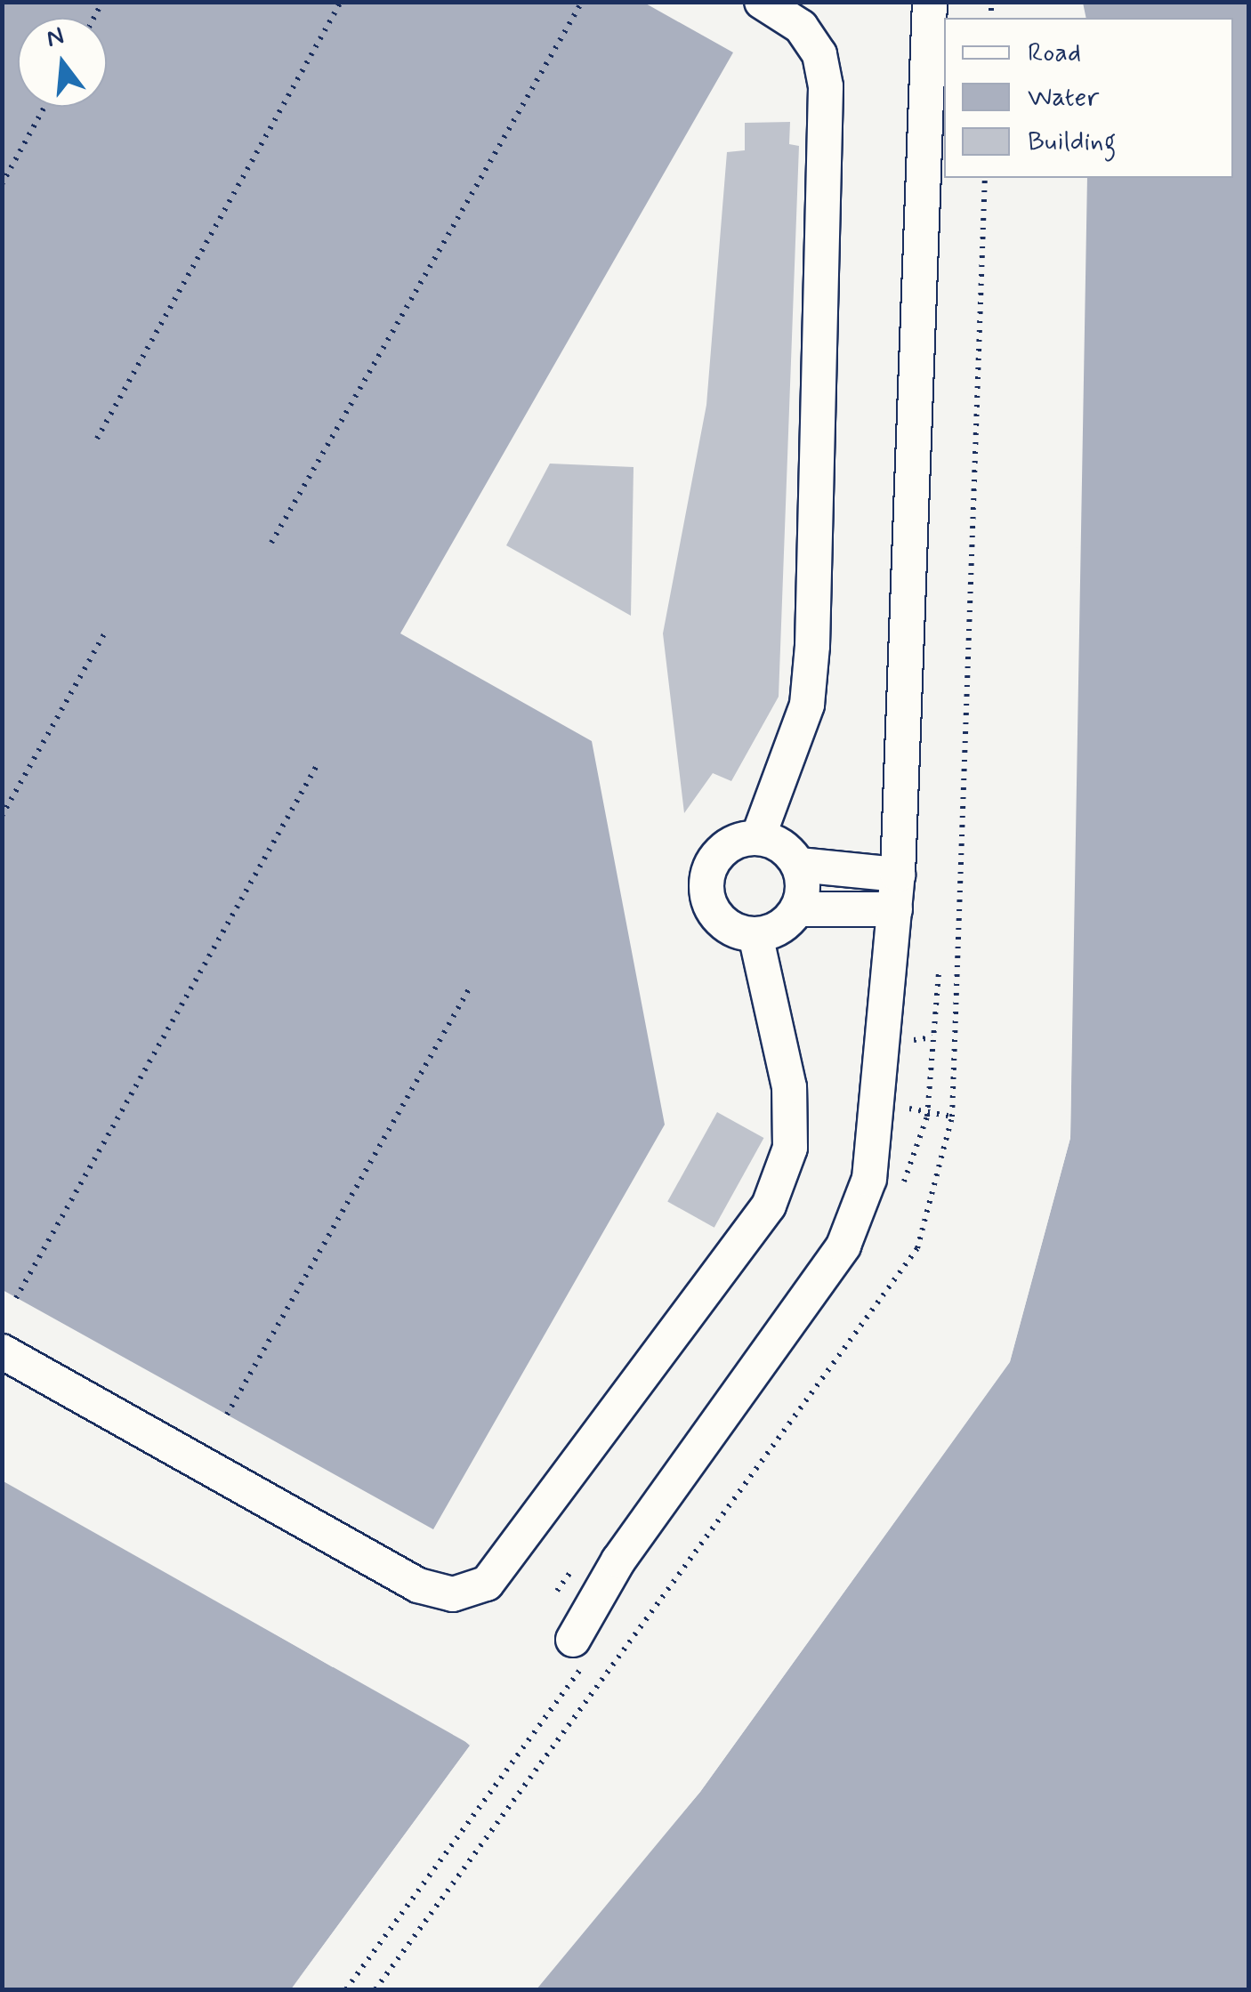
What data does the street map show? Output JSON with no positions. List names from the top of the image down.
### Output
{
  "legend": ["Road", "Water", "Building"],
  "north": "top"
}
